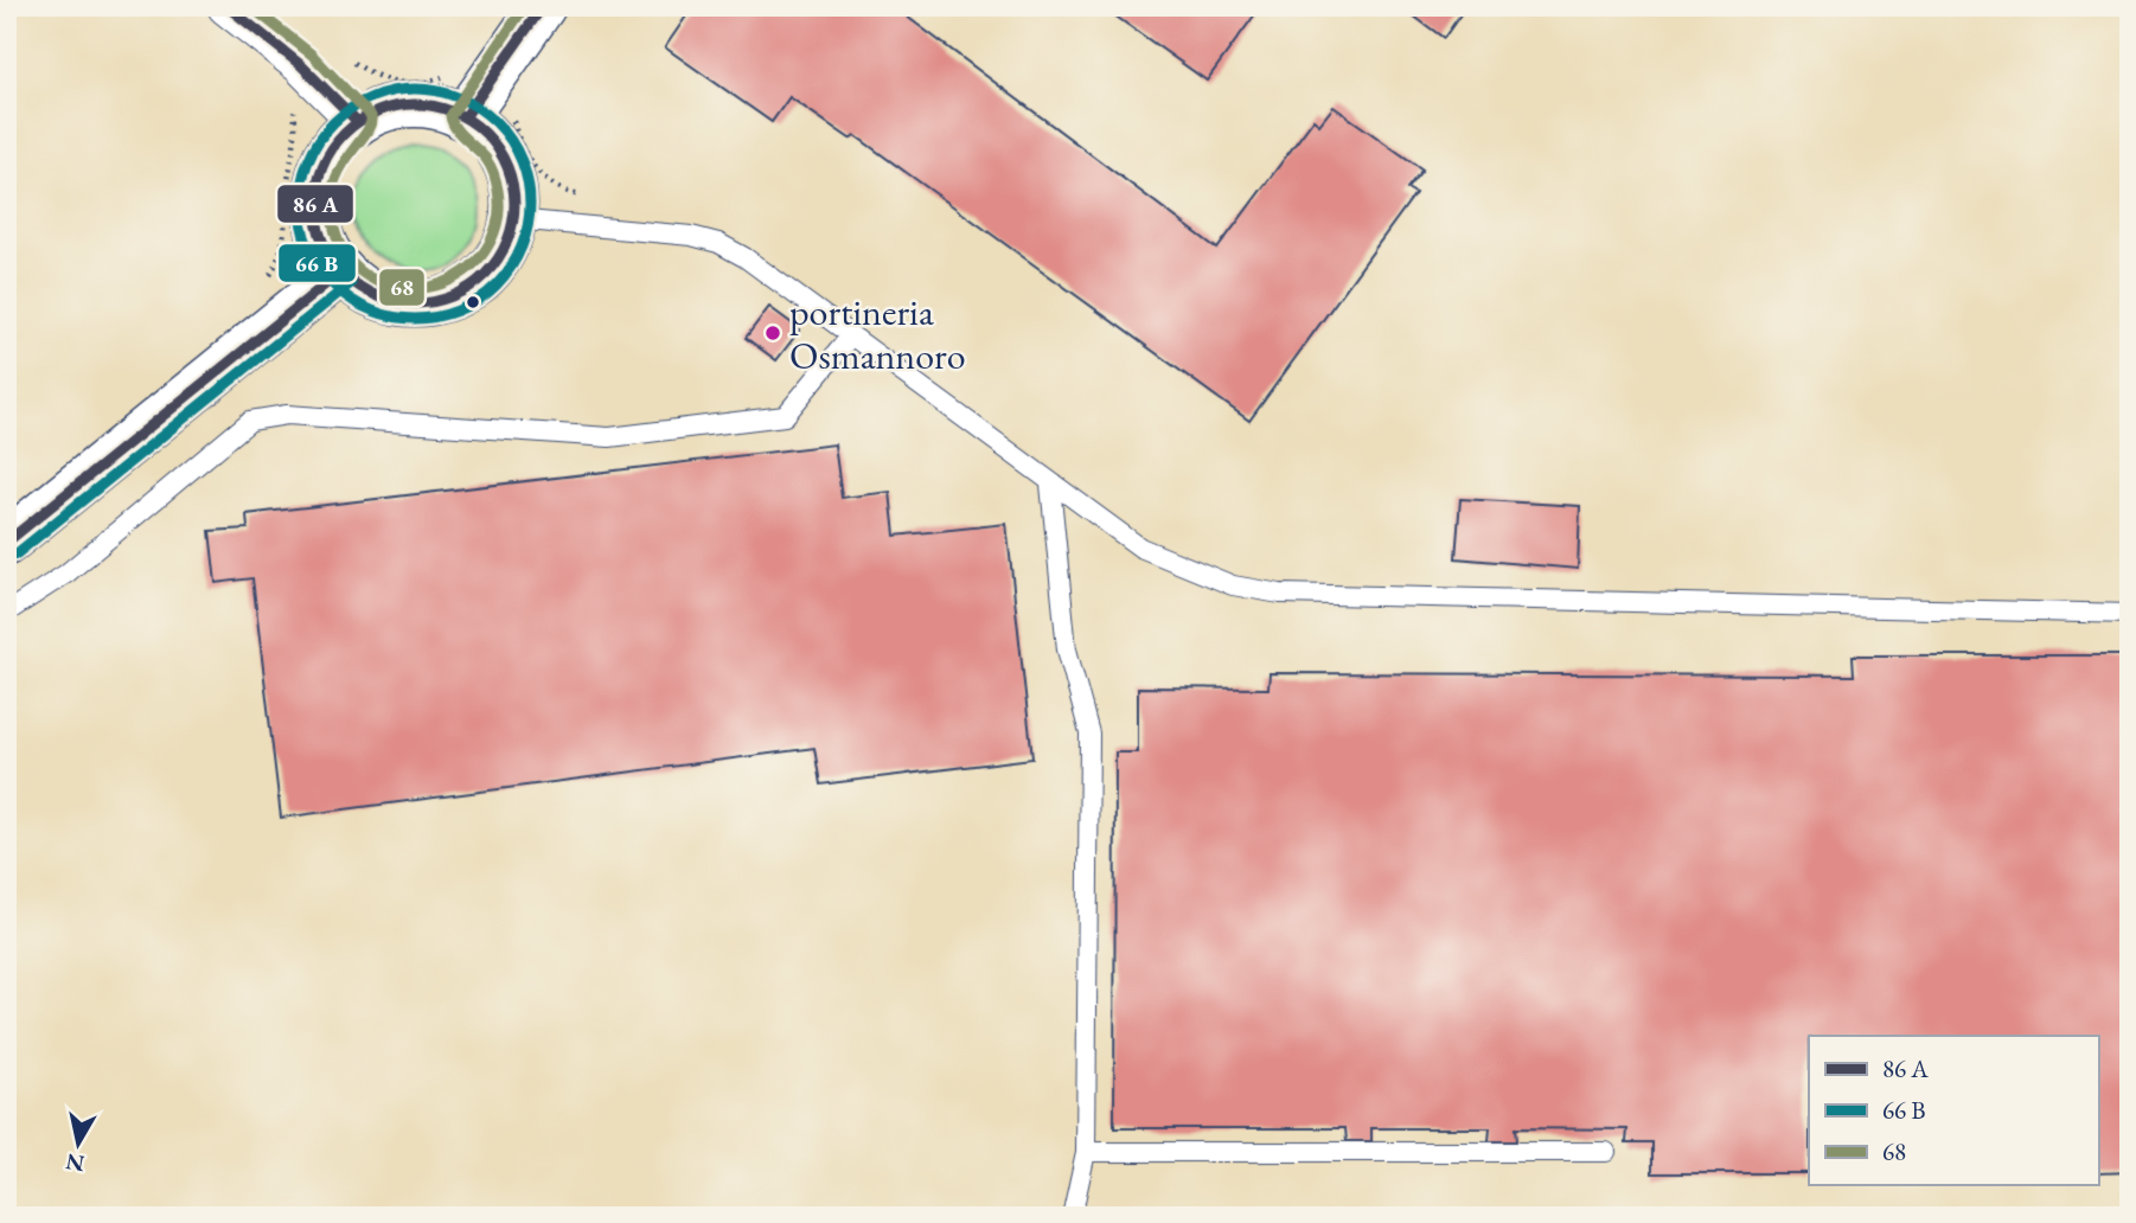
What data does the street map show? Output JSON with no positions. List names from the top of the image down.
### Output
{
  "places": ["portineria Osmannoro"],
  "lines": ["transit line 68"],
  "legend": ["86 A", "66 B", "68"],
  "north": "bottom"
}
